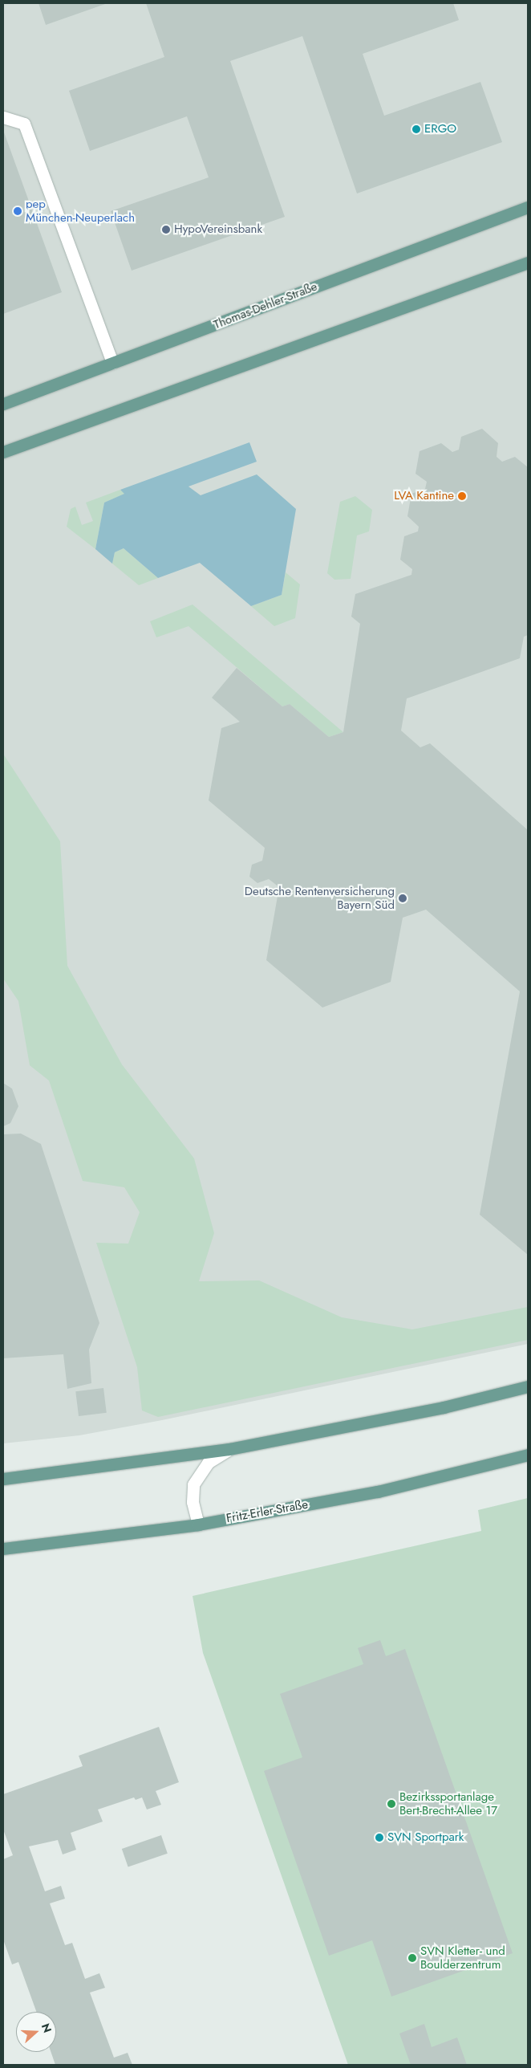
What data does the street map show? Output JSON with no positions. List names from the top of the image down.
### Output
{
  "streets": {
    "main road": ["Thomas-Dehler-Straße", "Fritz-Erler-Straße"]
  },
  "places": [
    "ERGO",
    "pep München-Neuperlach",
    "HypoVereinsbank",
    "LVA Kantine",
    "Deutsche Rentenversicherung Bayern Süd",
    "Bezirkssportanlage Bert-Brecht-Allee 17",
    "SVN Sportpark",
    "SVN Kletter- und Boulderzentrum"
  ],
  "north": "right"
}
